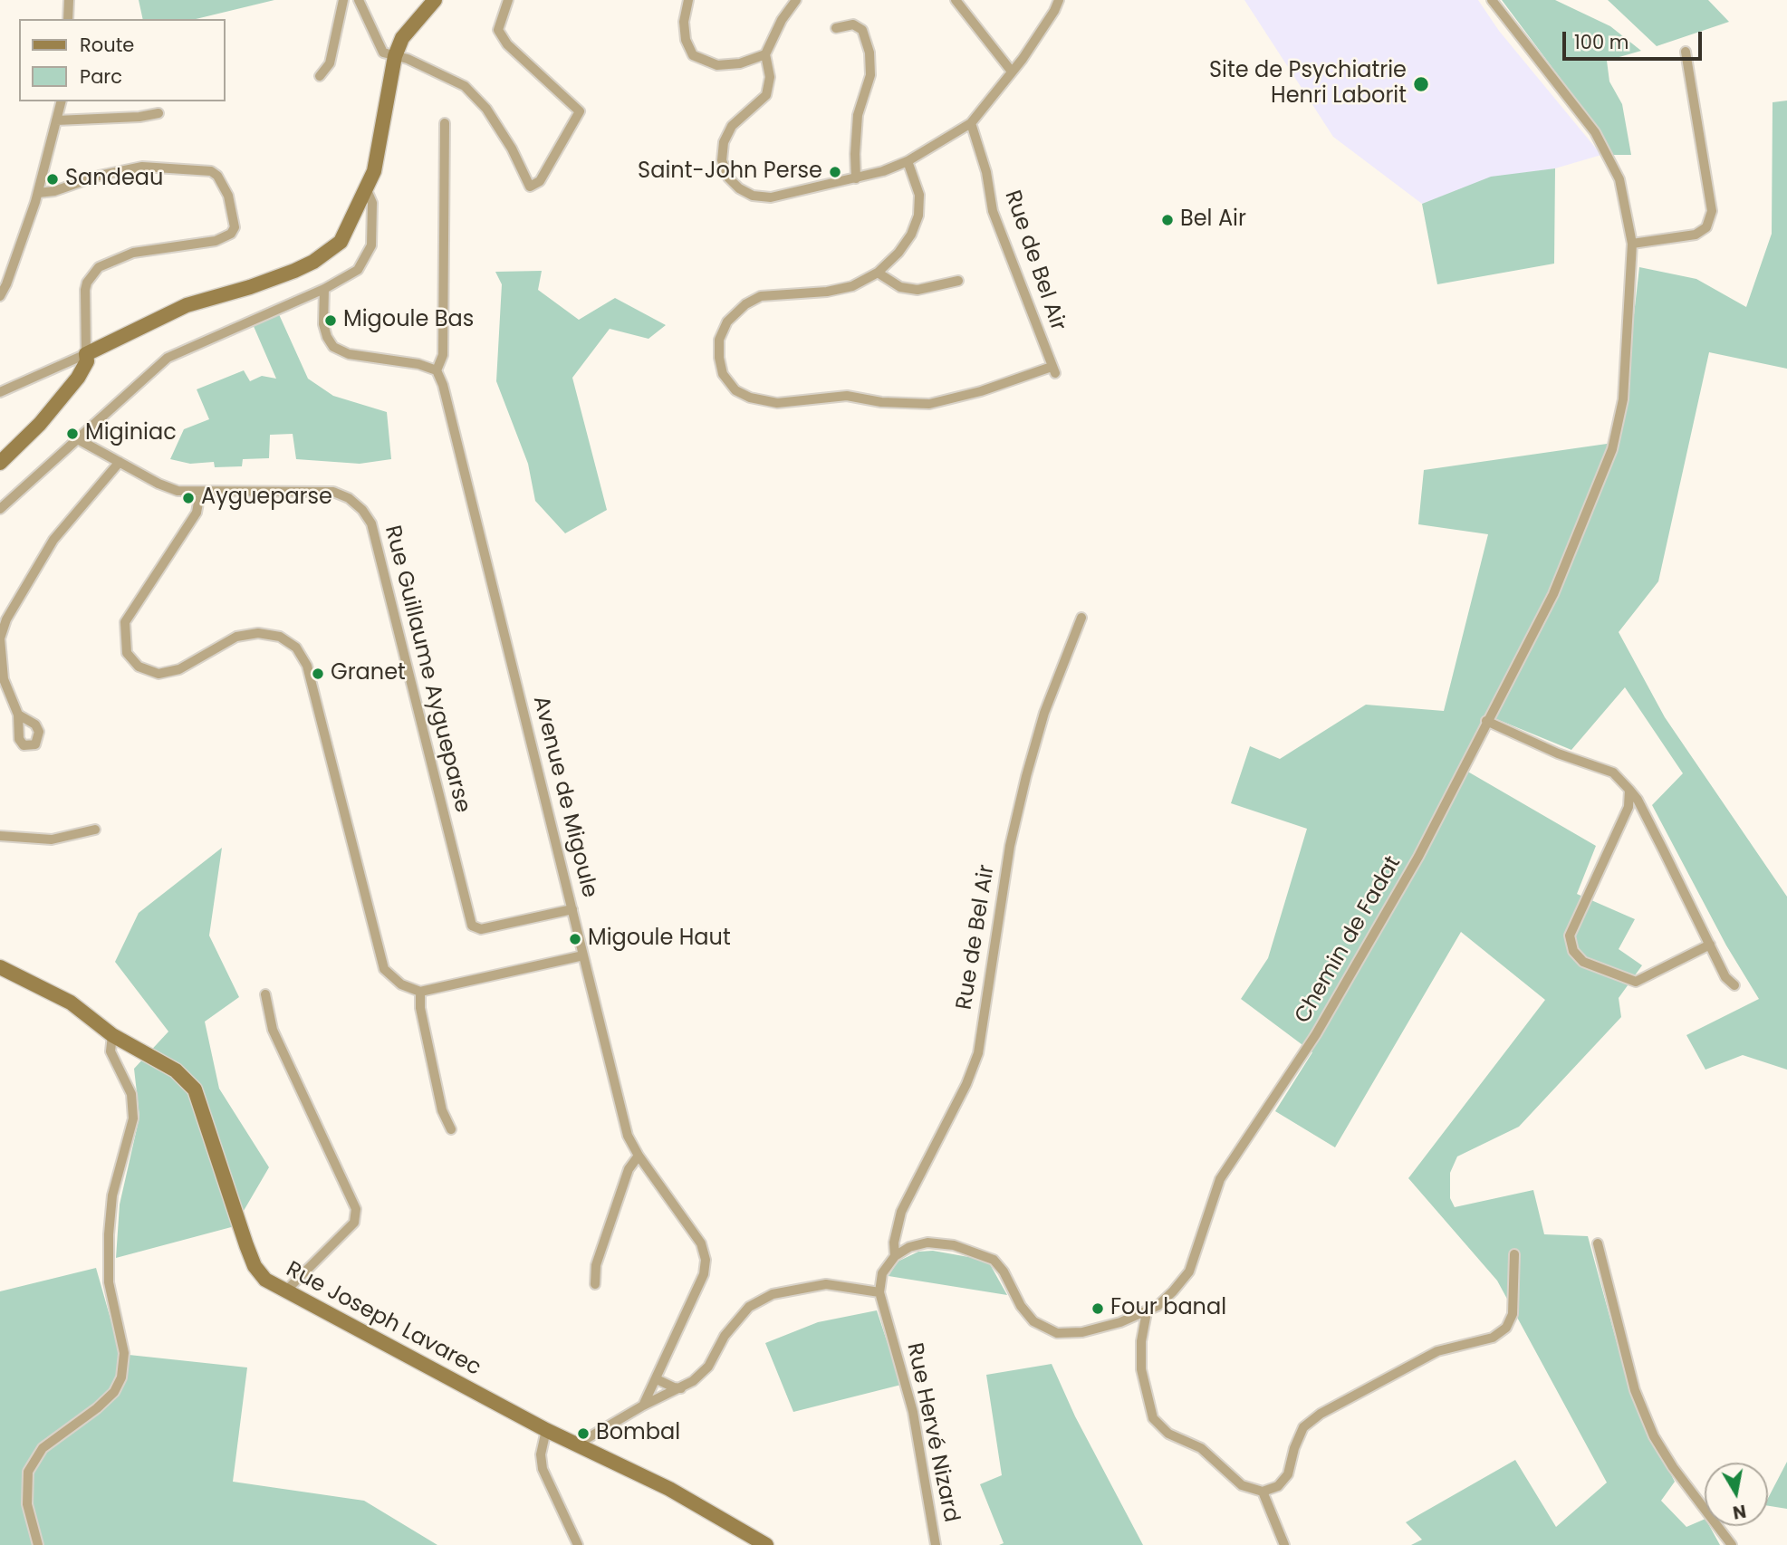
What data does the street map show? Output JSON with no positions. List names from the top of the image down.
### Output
{
  "streets": {
    "street": [
      "Rue de Bel Air",
      "Rue Guillaume Aygueparse",
      "Avenue de Migoule",
      "Chemin de Fadat",
      "Rue Joseph Lavarec",
      "Rue Hervé Nizard"
    ]
  },
  "crossings": [
    ["Rue de Bel Air", "Chemin de Fadat"],
    ["Rue Guillaume Aygueparse", "Avenue de Migoule"]
  ],
  "places": [
    "Site de Psychiatrie Henri Laborit",
    "Saint-John Perse",
    "Sandeau",
    "Bel Air",
    "Migoule Bas",
    "Miginiac",
    "Aygueparse",
    "Granet",
    "Migoule Haut",
    "Four banal",
    "Bombal"
  ],
  "legend": ["Route", "Parc"],
  "scale_bar": "100 m",
  "north": "bottom"
}
